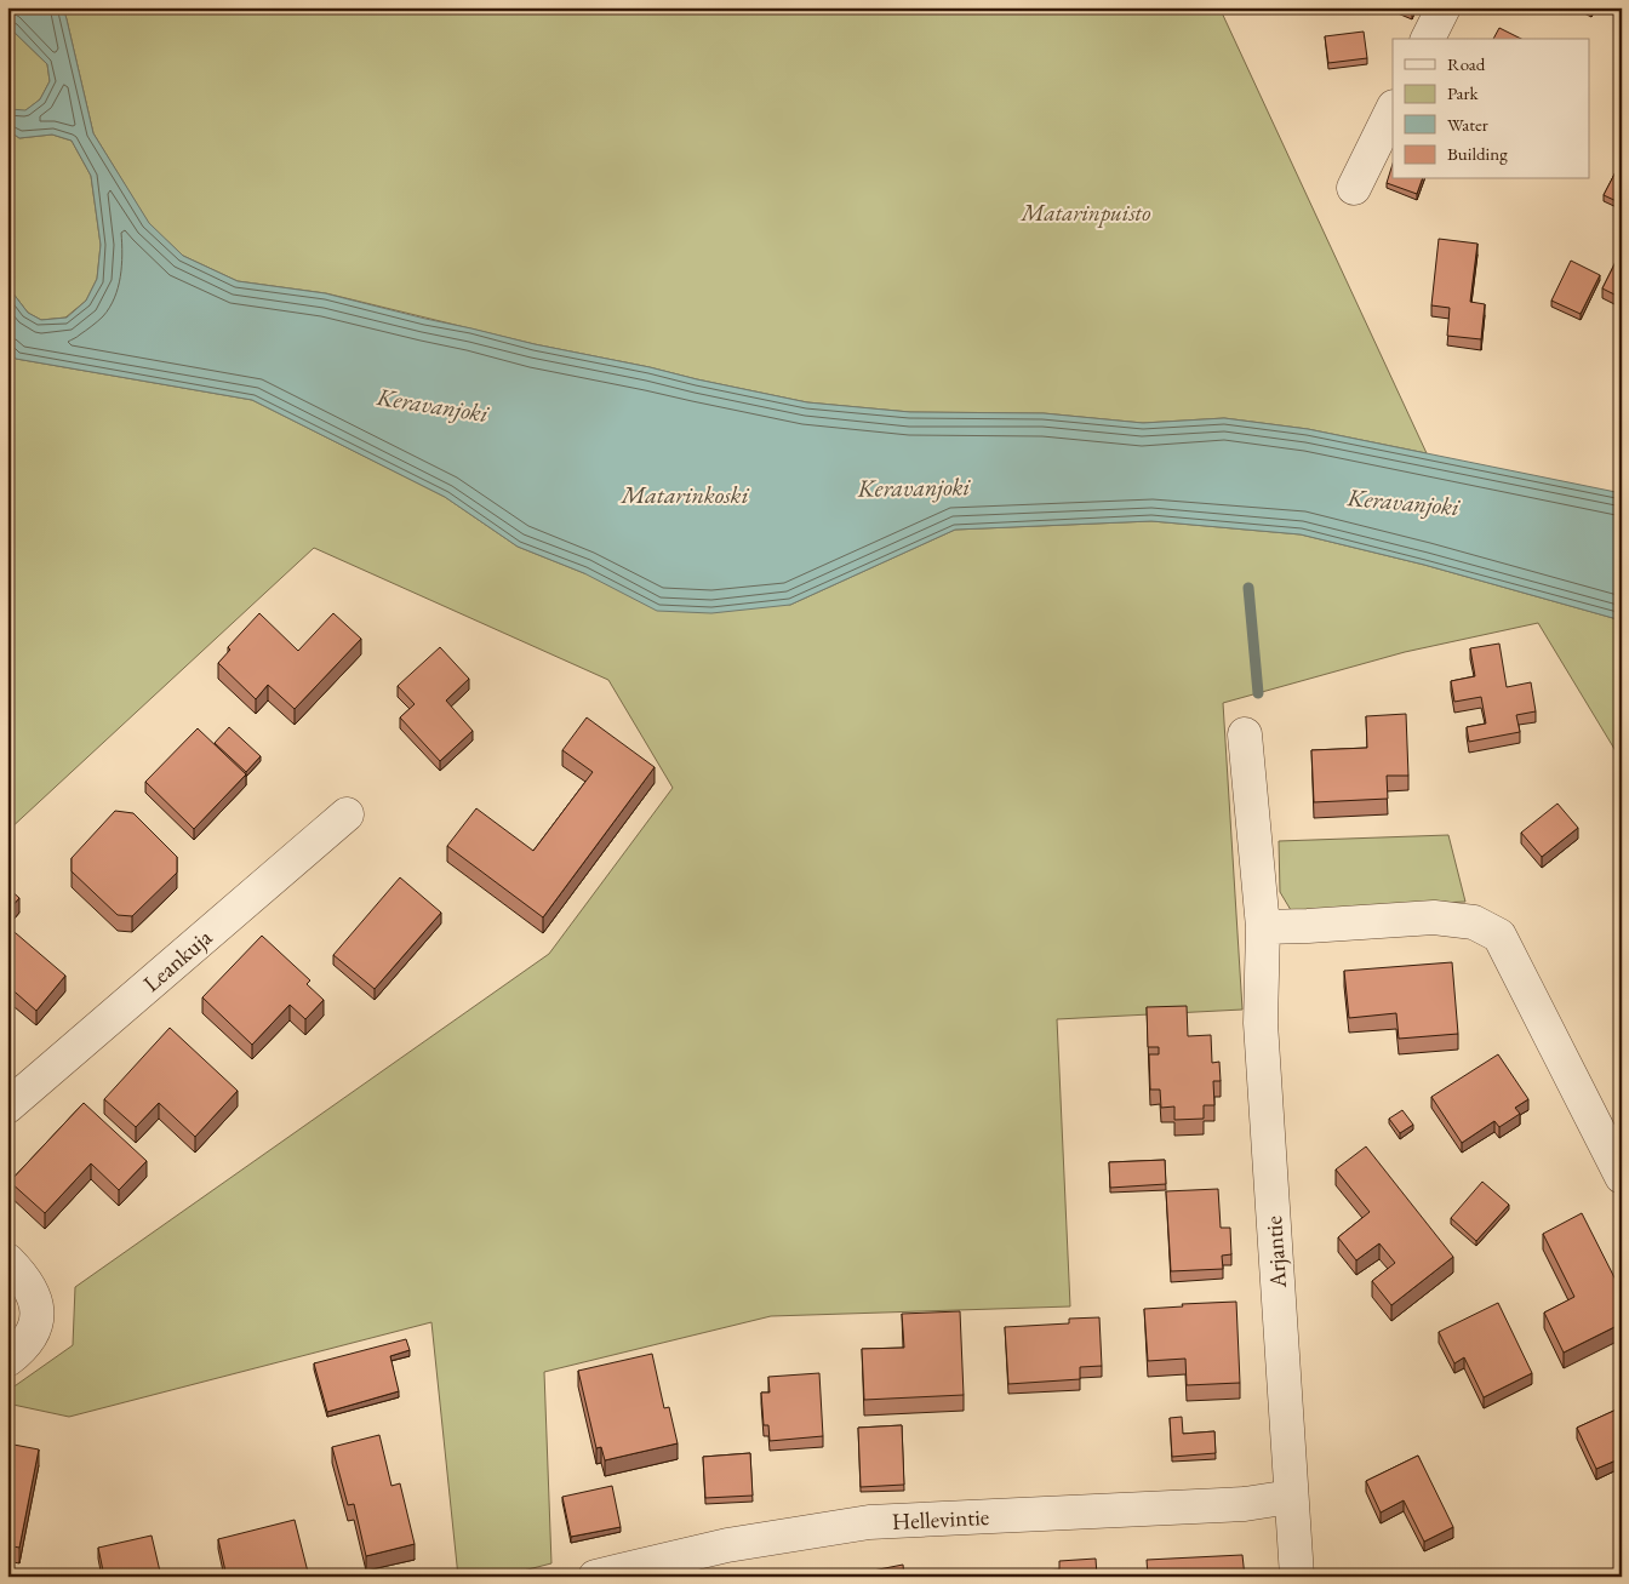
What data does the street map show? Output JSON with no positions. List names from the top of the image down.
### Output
{
  "streets": {
    "street": ["Leankuja", "Arjantie", "Hellevintie"]
  },
  "crossings": [
    ["Arjantie", "Hellevintie"]
  ],
  "water": ["Keravanjoki", "Matarinkoski"],
  "parks": ["Matarinpuisto"],
  "legend": [
    "Road",
    "Park",
    "Water",
    "Building"
  ]
}
